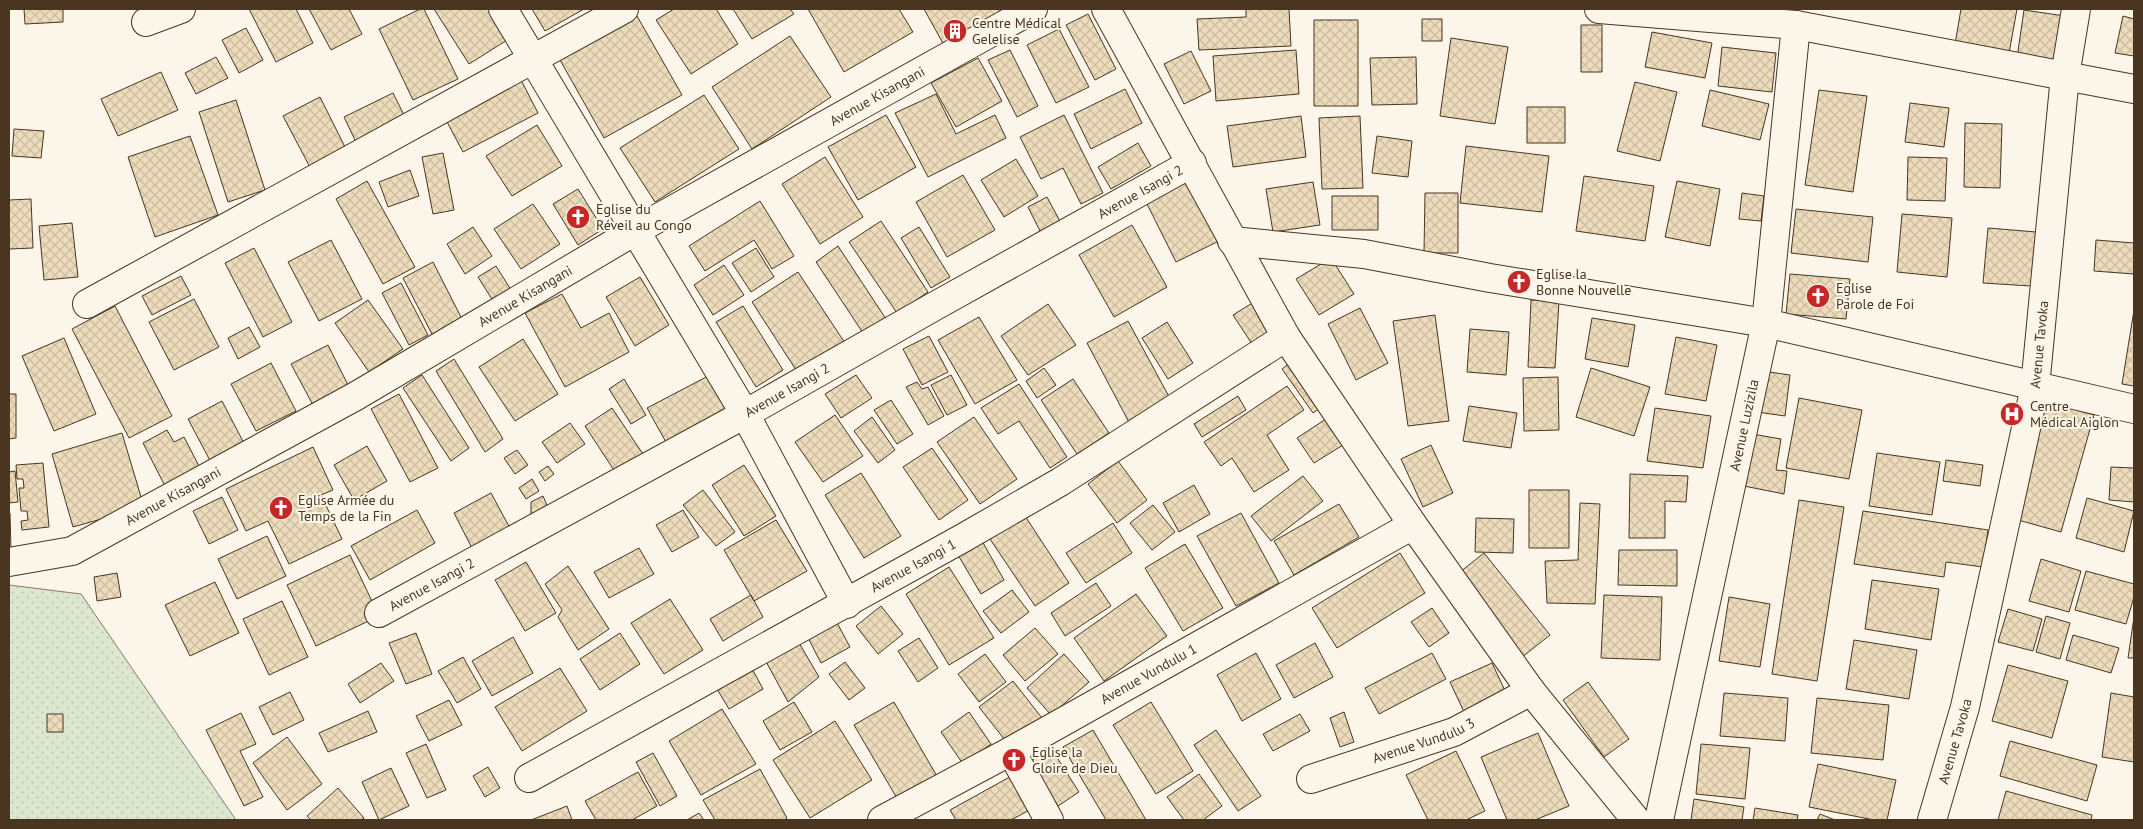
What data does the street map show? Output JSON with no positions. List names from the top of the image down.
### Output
{
  "streets": {
    "street": [
      "Avenue Kisangani",
      "Avenue Isangi 2",
      "Avenue Tavoka",
      "Avenue Luzizila",
      "Avenue Isangi 1",
      "Avenue Vundulu 1",
      "Avenue Vundulu 3"
    ]
  },
  "places": {
    "building": ["Centre Médical Gelelise"],
    "church": [
      "Eglise du Réveil au Congo",
      "Eglise la Bonne Nouvelle",
      "Eglise Parole de Foi",
      "Eglise Armée du Temps de la Fin",
      "Eglise la Gloire de Dieu"
    ],
    "hospital": ["Centre Médical Aiglon"]
  }
}
